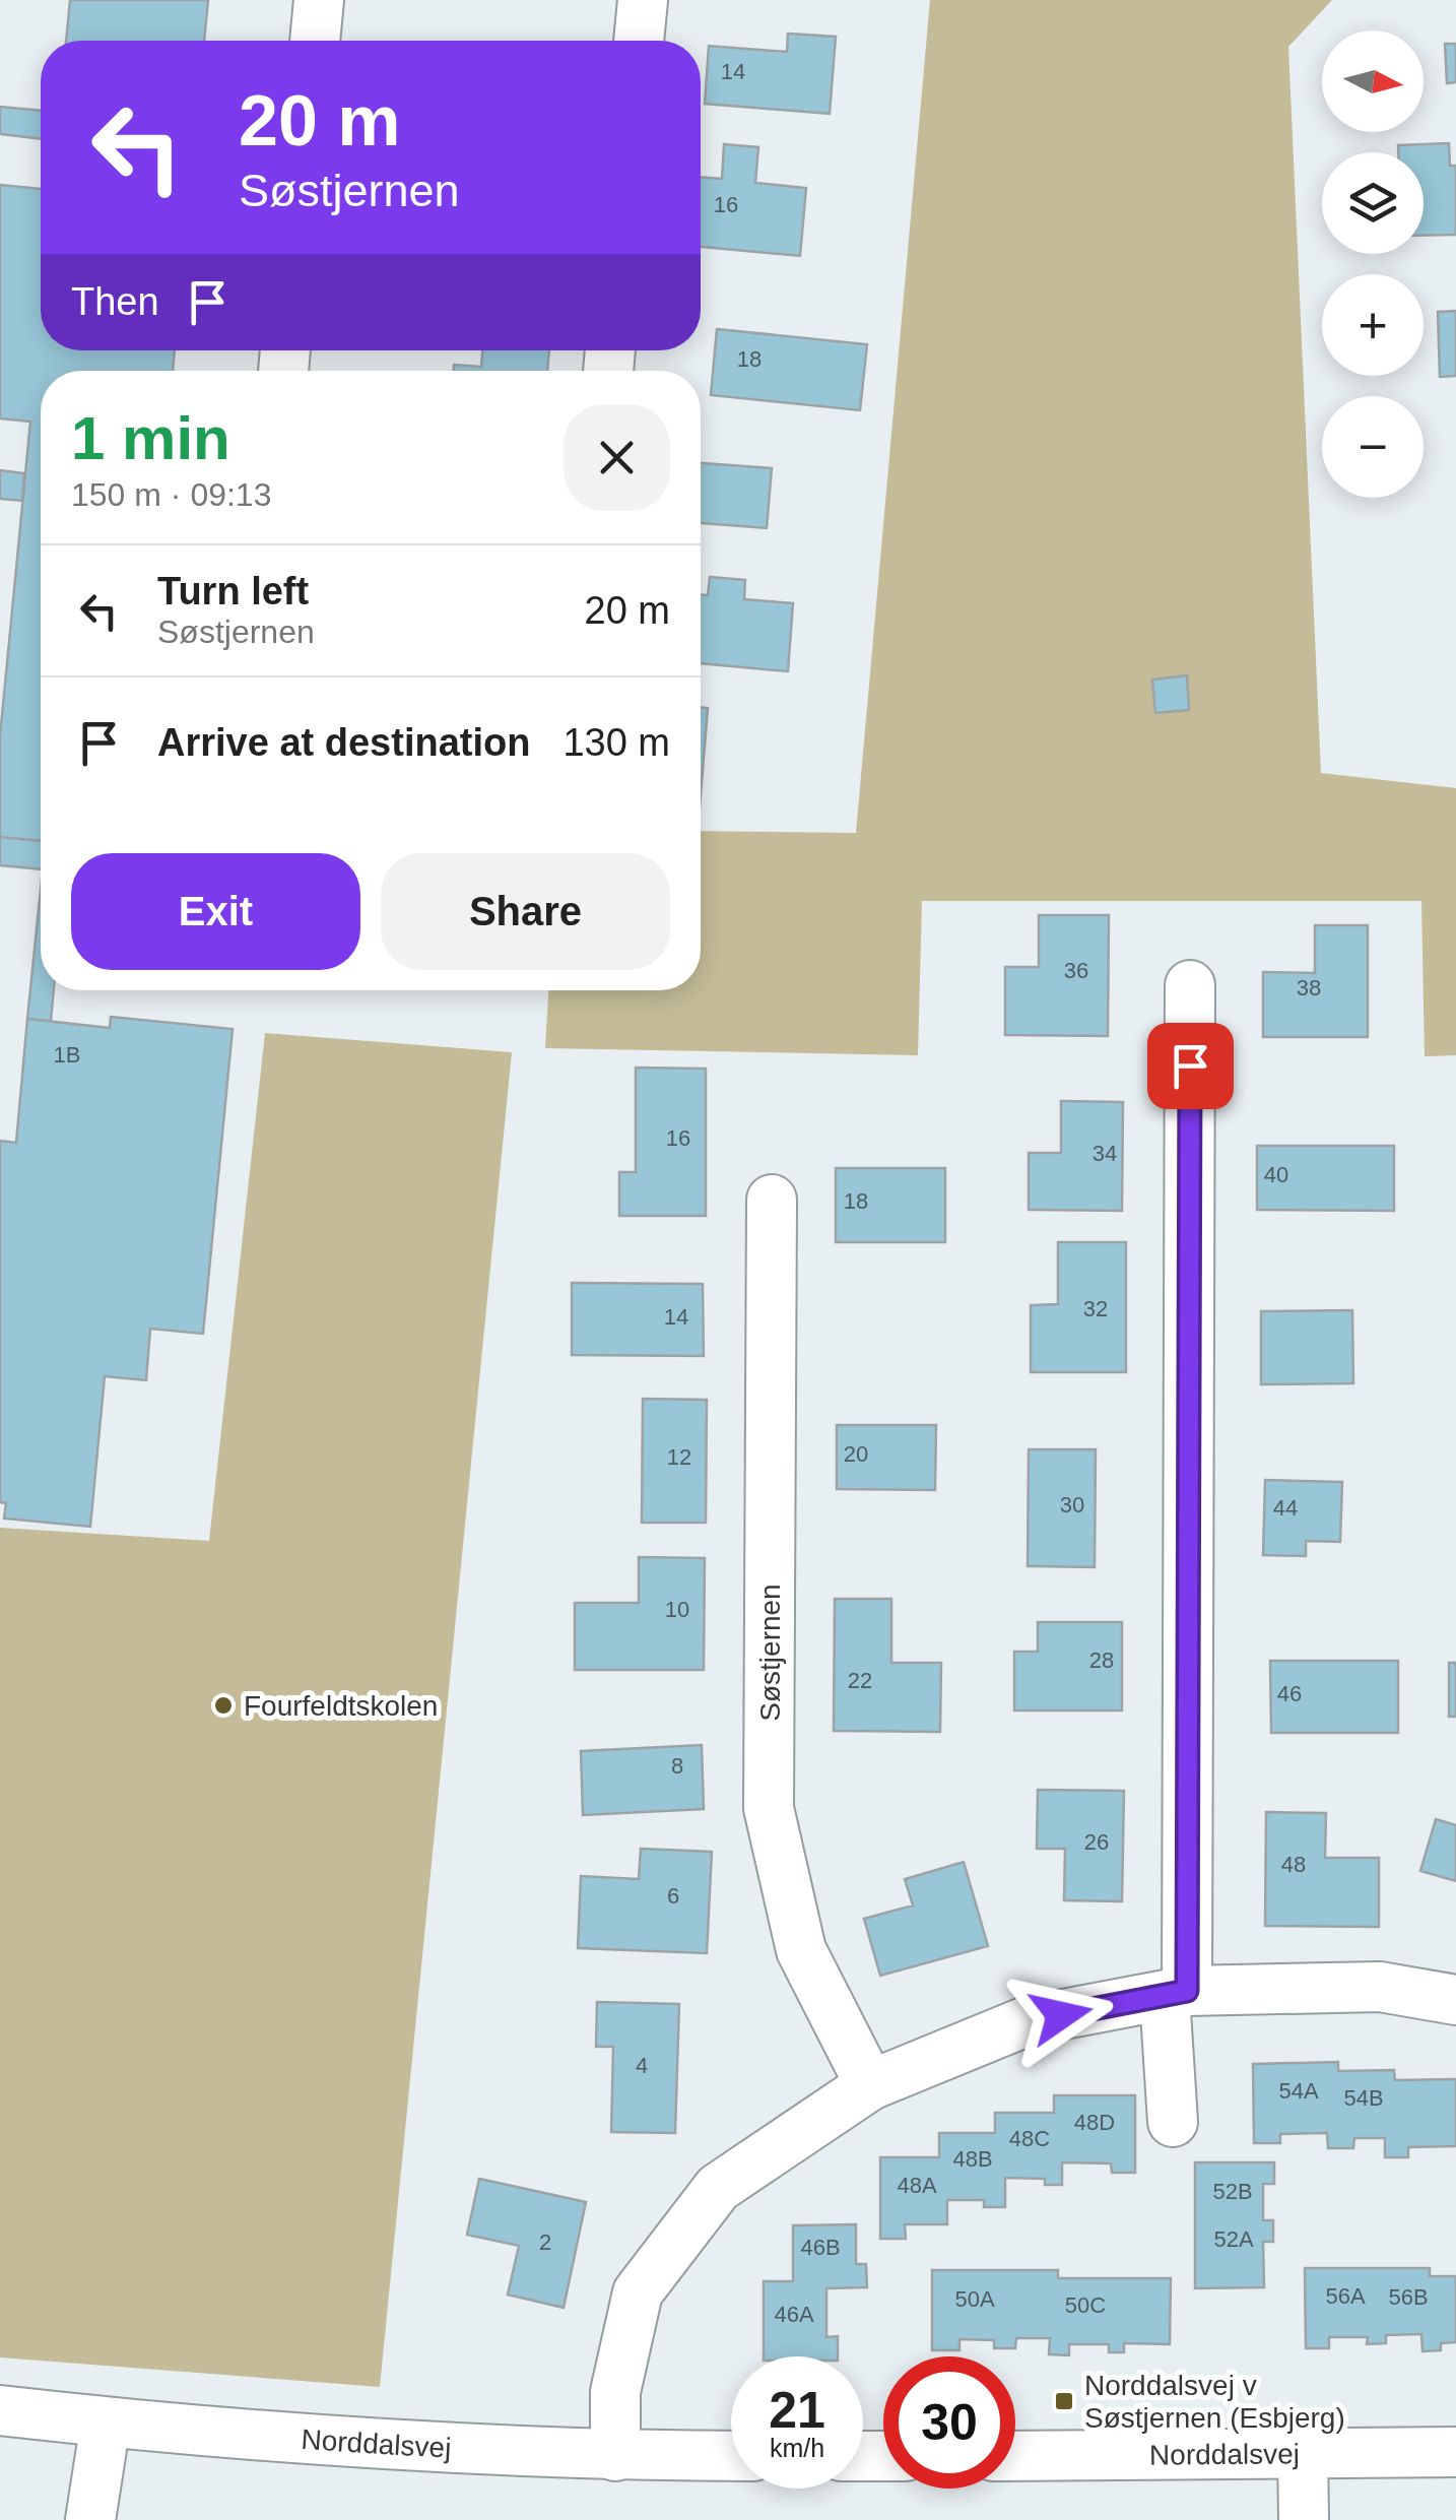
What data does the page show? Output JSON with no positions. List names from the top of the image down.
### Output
{
  "streets": {
    "street": ["Søstjernen", "Norddalsvej"]
  },
  "places": {
    "other": ["Fourfeldtskolen"],
    "transit": ["Norddalsvej v Søstjernen (Esbjerg)"]
  },
  "house_numbers": [
    "14",
    "16",
    "18",
    "36",
    "38",
    "1B",
    "16",
    "34",
    "40",
    "18",
    "32",
    "14",
    "20",
    "12",
    "30",
    "44",
    "10",
    "28",
    "22",
    "46",
    "8",
    "26",
    "48",
    "6",
    "4",
    "54A",
    "54B",
    "48D",
    "48C",
    "48B",
    "48A",
    "52B",
    "52A",
    "2",
    "46B",
    "56A",
    "56B",
    "50A",
    "50C",
    "46A"
  ],
  "north": "right",
  "page": {
    "map_buttons": ["+", "−"],
    "turn": ["20 m", "Søstjernen"],
    "then": "Then",
    "heading": ["1 min", "150 m · 09:13"],
    "list": [
      {
        "name": "Turn left",
        "note": "Søstjernen",
        "value": "20 m"
      },
      {
        "name": "Arrive at destination",
        "value": "130 m"
      }
    ],
    "buttons": ["Exit", "Share"],
    "speed": "21 km/h",
    "limit": "30"
  }
}
